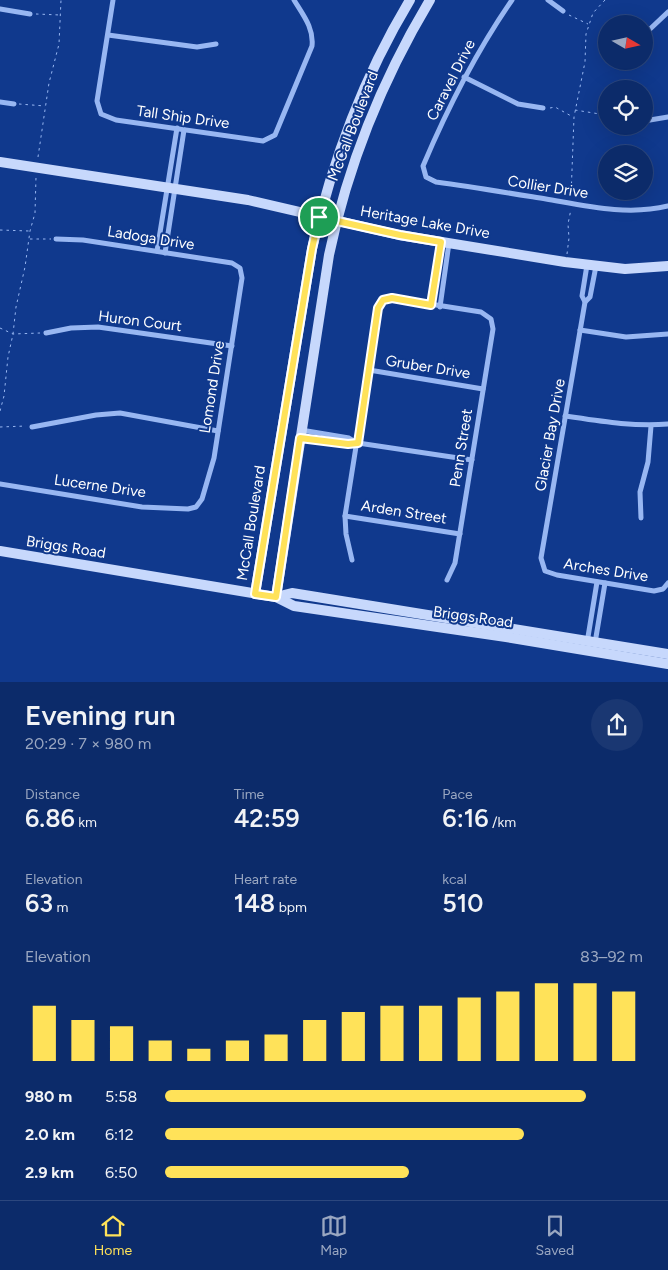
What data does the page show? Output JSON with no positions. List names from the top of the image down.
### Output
{
  "streets": {
    "main road": ["McCall Boulevard", "Heritage Lake Drive", "Briggs Road"],
    "street": [
      "Caravel Drive",
      "Tall Ship Drive",
      "Collier Drive",
      "Ladoga Drive",
      "Huron Court",
      "Gruber Drive",
      "Lomond Drive",
      "Glacier Bay Drive",
      "Penn Street",
      "Lucerne Drive",
      "Arden Street",
      "Arches Drive"
    ]
  },
  "crossings": [
    ["Caravel Drive", "Collier Drive"],
    ["McCall Boulevard", "Heritage Lake Drive"],
    ["McCall Boulevard", "Briggs Road"],
    ["Heritage Lake Drive", "Glacier Bay Drive"],
    ["Ladoga Drive", "Lomond Drive"],
    ["Huron Court", "Lomond Drive"],
    ["Gruber Drive", "Penn Street"],
    ["Lomond Drive", "Lucerne Drive"],
    ["Glacier Bay Drive", "Arches Drive"],
    ["Penn Street", "Arden Street"]
  ],
  "north": "right",
  "page": {
    "heading": ["Evening run", "20:29 · 7 × 980 m"],
    "stats": [
      ["Distance", "6.86 km"],
      ["Time", "42:59"],
      ["Pace", "6:16 /km"],
      ["Elevation", "63 m"],
      ["Heart rate", "148 bpm"],
      ["kcal", "510"]
    ],
    "chart": ["Elevation", "83–92 m"],
    "list": [
      {
        "name": "980 m",
        "note": "5:58"
      },
      {
        "name": "2.0 km",
        "note": "6:12"
      },
      {
        "name": "2.9 km",
        "note": "6:50"
      }
    ],
    "tabs": ["Home", "Map", "Saved"]
  }
}
